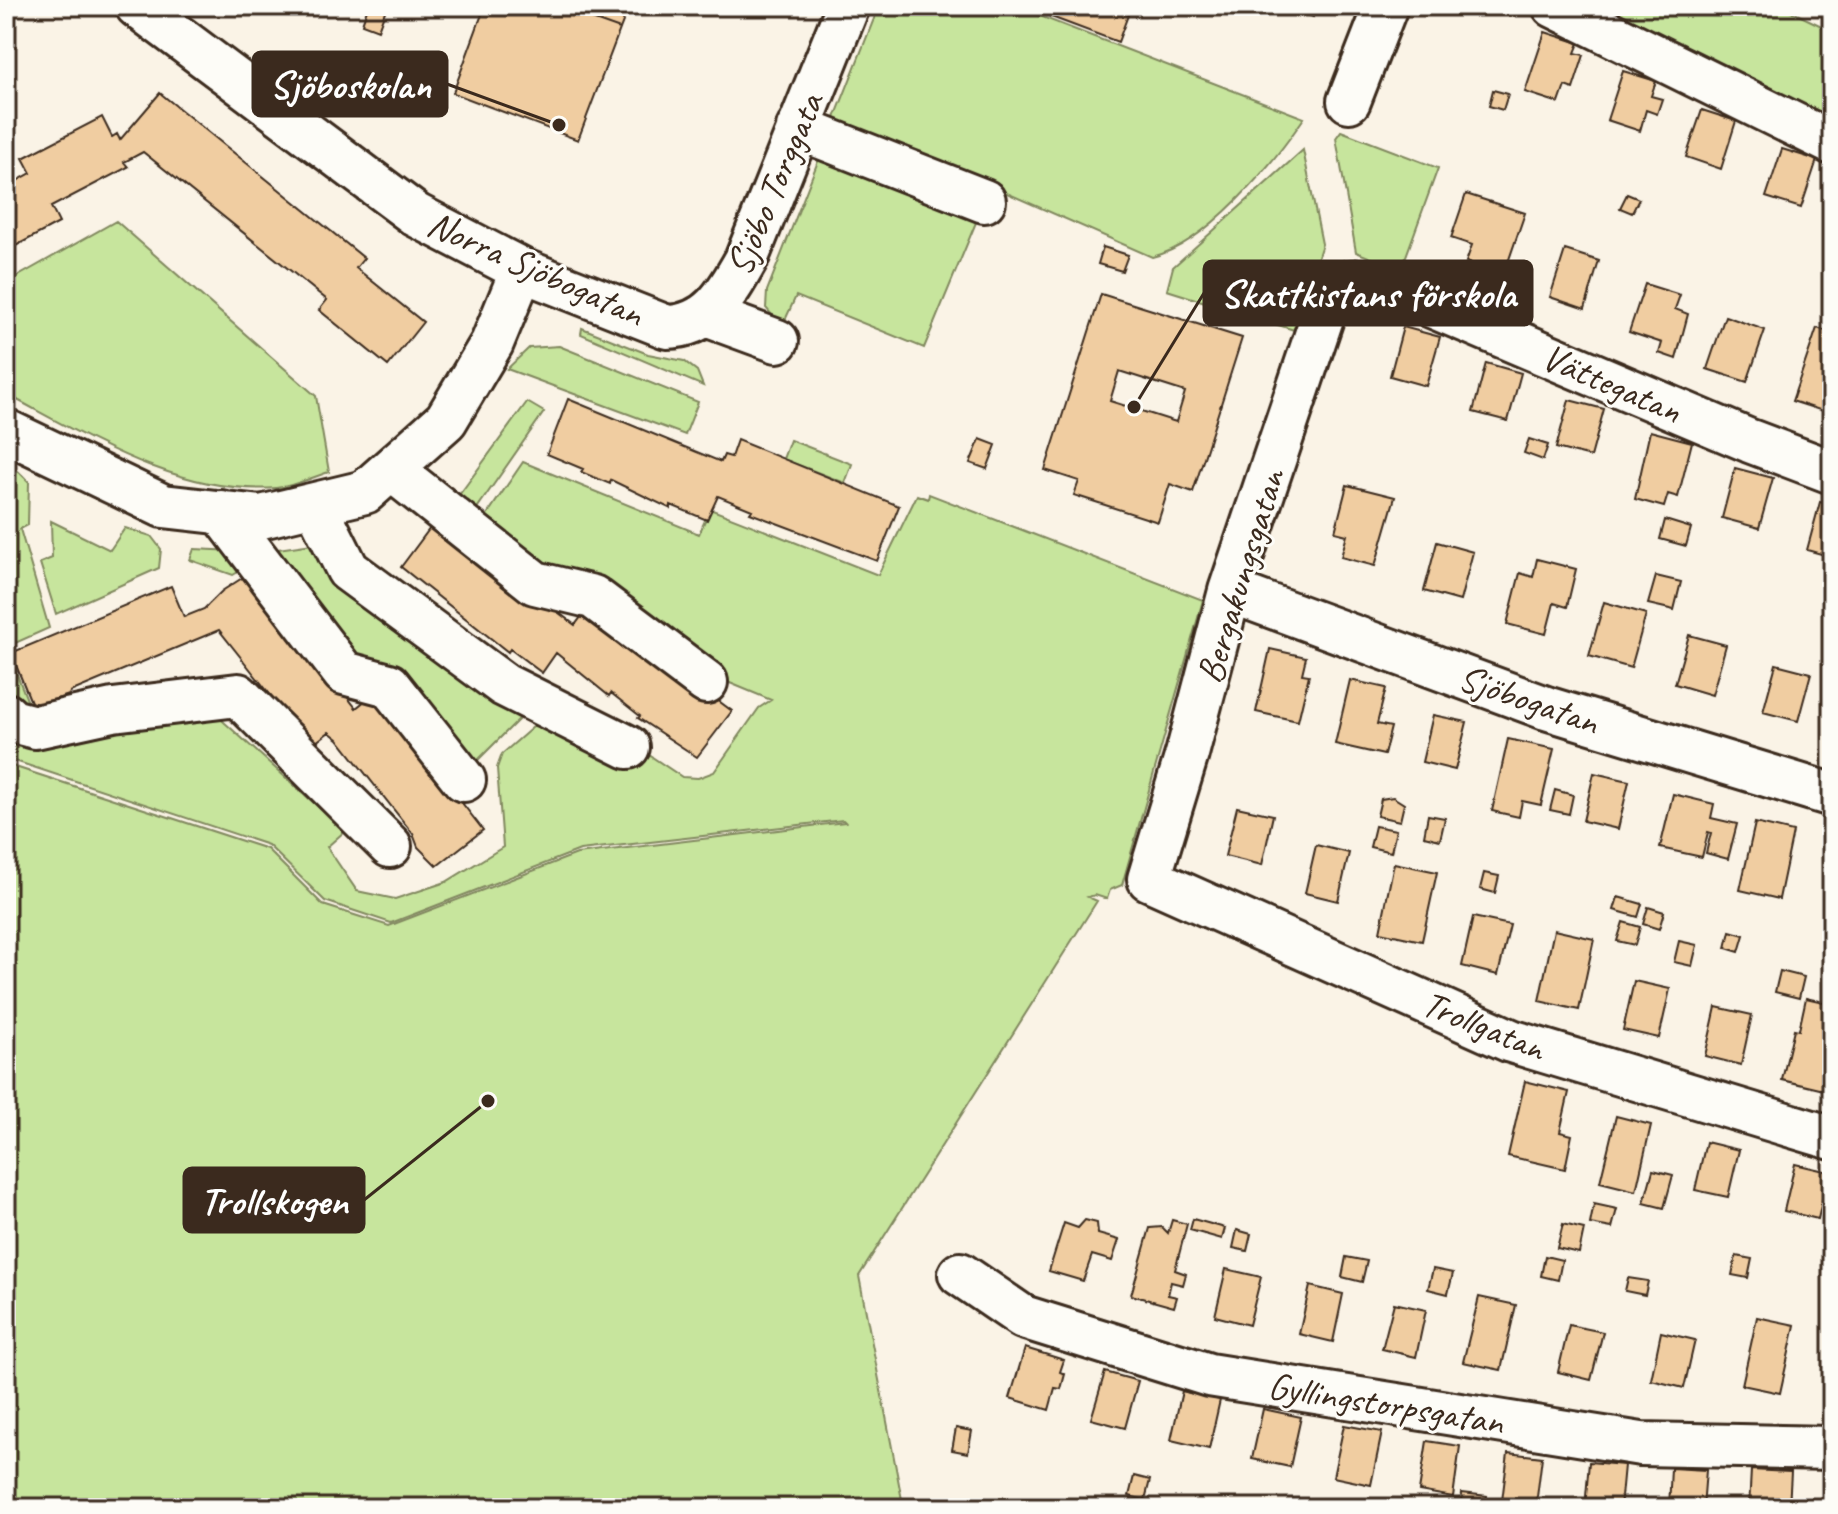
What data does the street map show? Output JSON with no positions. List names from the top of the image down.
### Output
{
  "streets": {
    "street": [
      "Sjöbo Torggata",
      "Norra Sjöbogatan",
      "Vättegatan",
      "Bergakungsgatan",
      "Sjöbogatan",
      "Trollgatan",
      "Gyllingstorpsgatan"
    ]
  },
  "crossings": [
    ["Sjöbo Torggata", "Norra Sjöbogatan"],
    ["Vättegatan", "Bergakungsgatan"],
    ["Bergakungsgatan", "Sjöbogatan"],
    ["Bergakungsgatan", "Trollgatan"]
  ],
  "places": ["Sjöboskolan", "Skattkistans förskola", "Trollskogen"]
}
